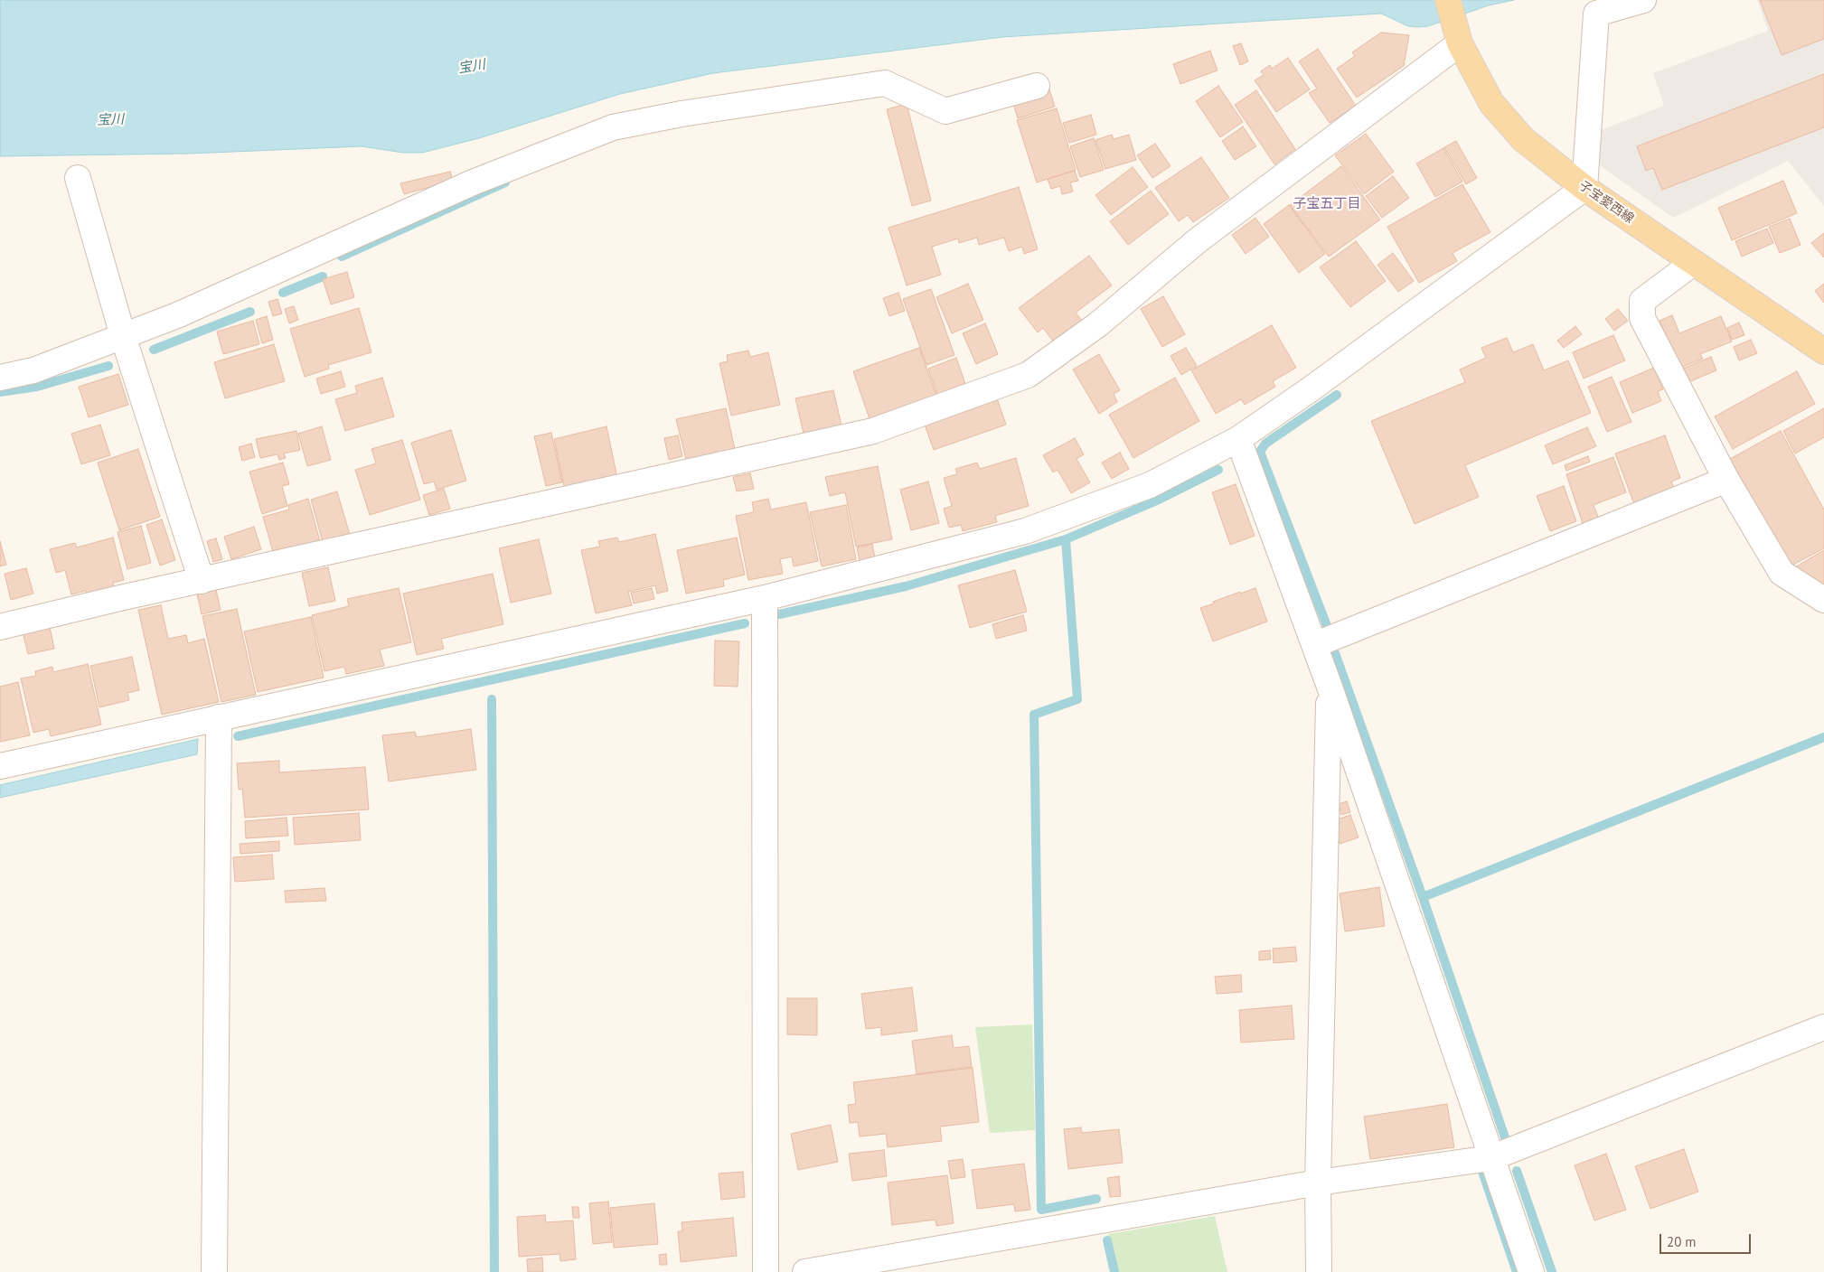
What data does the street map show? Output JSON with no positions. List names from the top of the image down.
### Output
{
  "streets": {
    "main road": ["子宝愛西線"]
  },
  "districts": ["子宝五丁目"],
  "water": ["宝川"],
  "scale_bar": "20 m"
}
